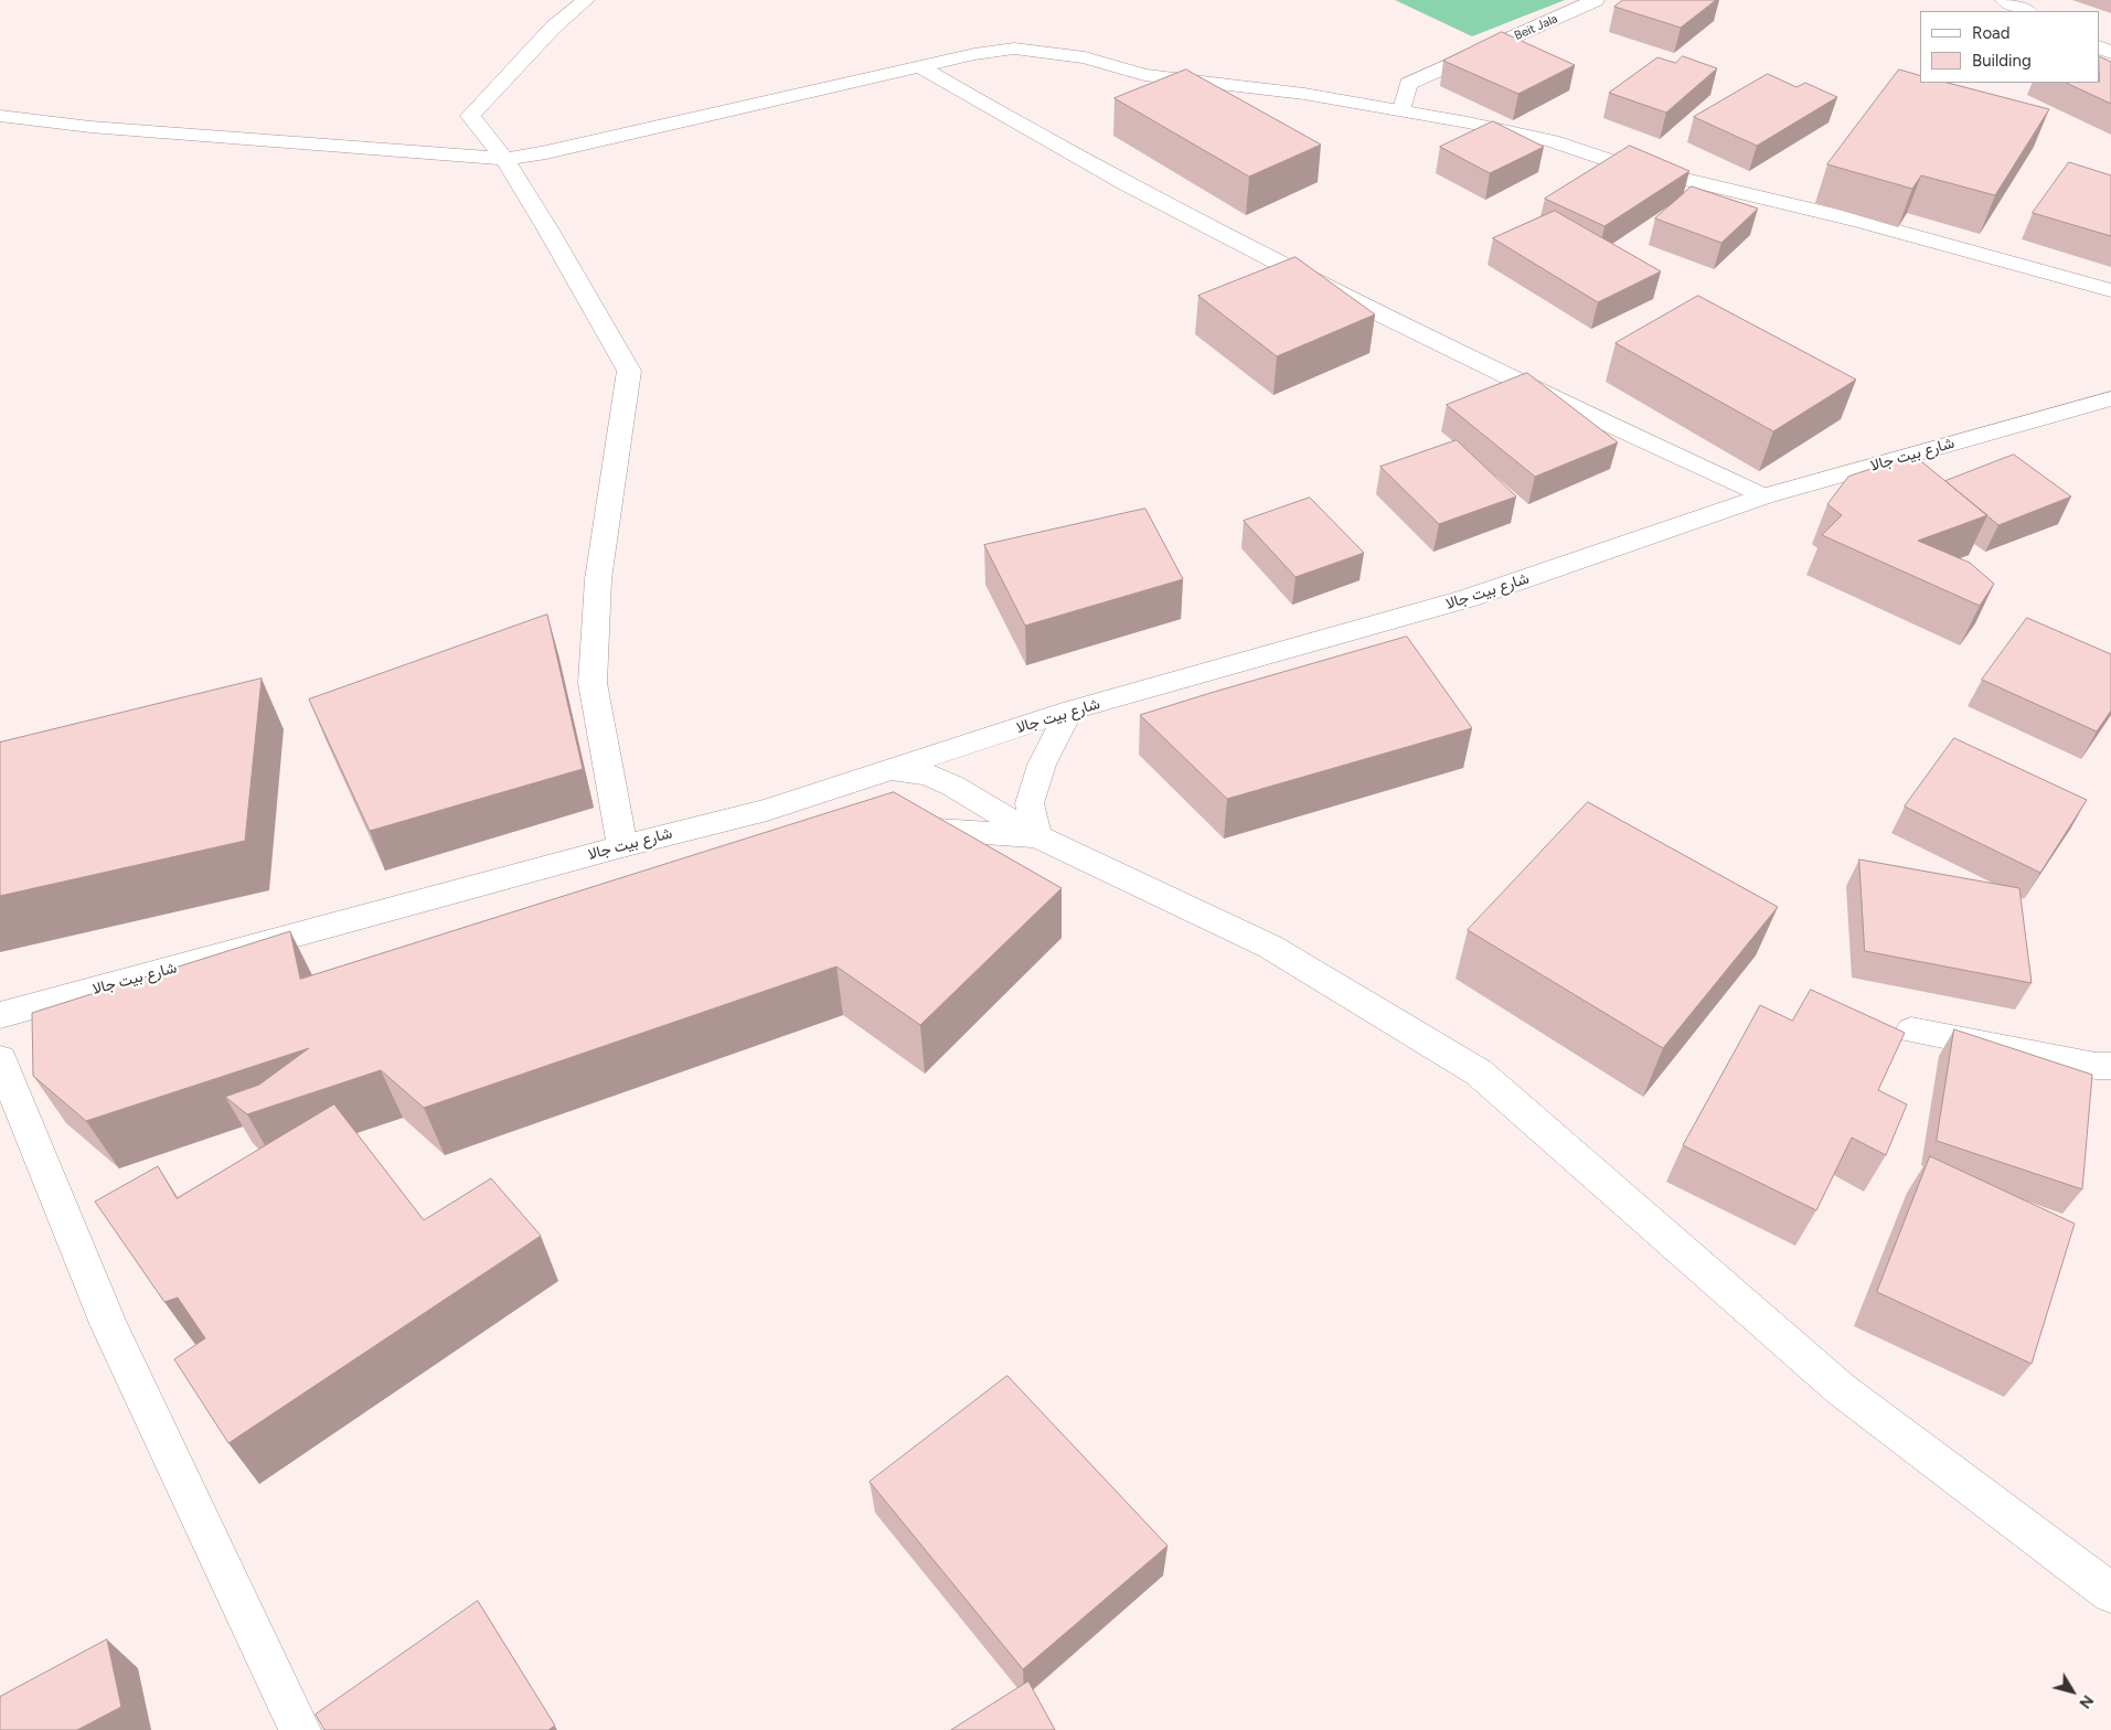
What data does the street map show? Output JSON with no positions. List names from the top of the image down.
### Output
{
  "streets": {
    "street": ["Beit Jala", "شارع بيت جالا"]
  },
  "legend": ["Road", "Building"],
  "north": "bottom right"
}
